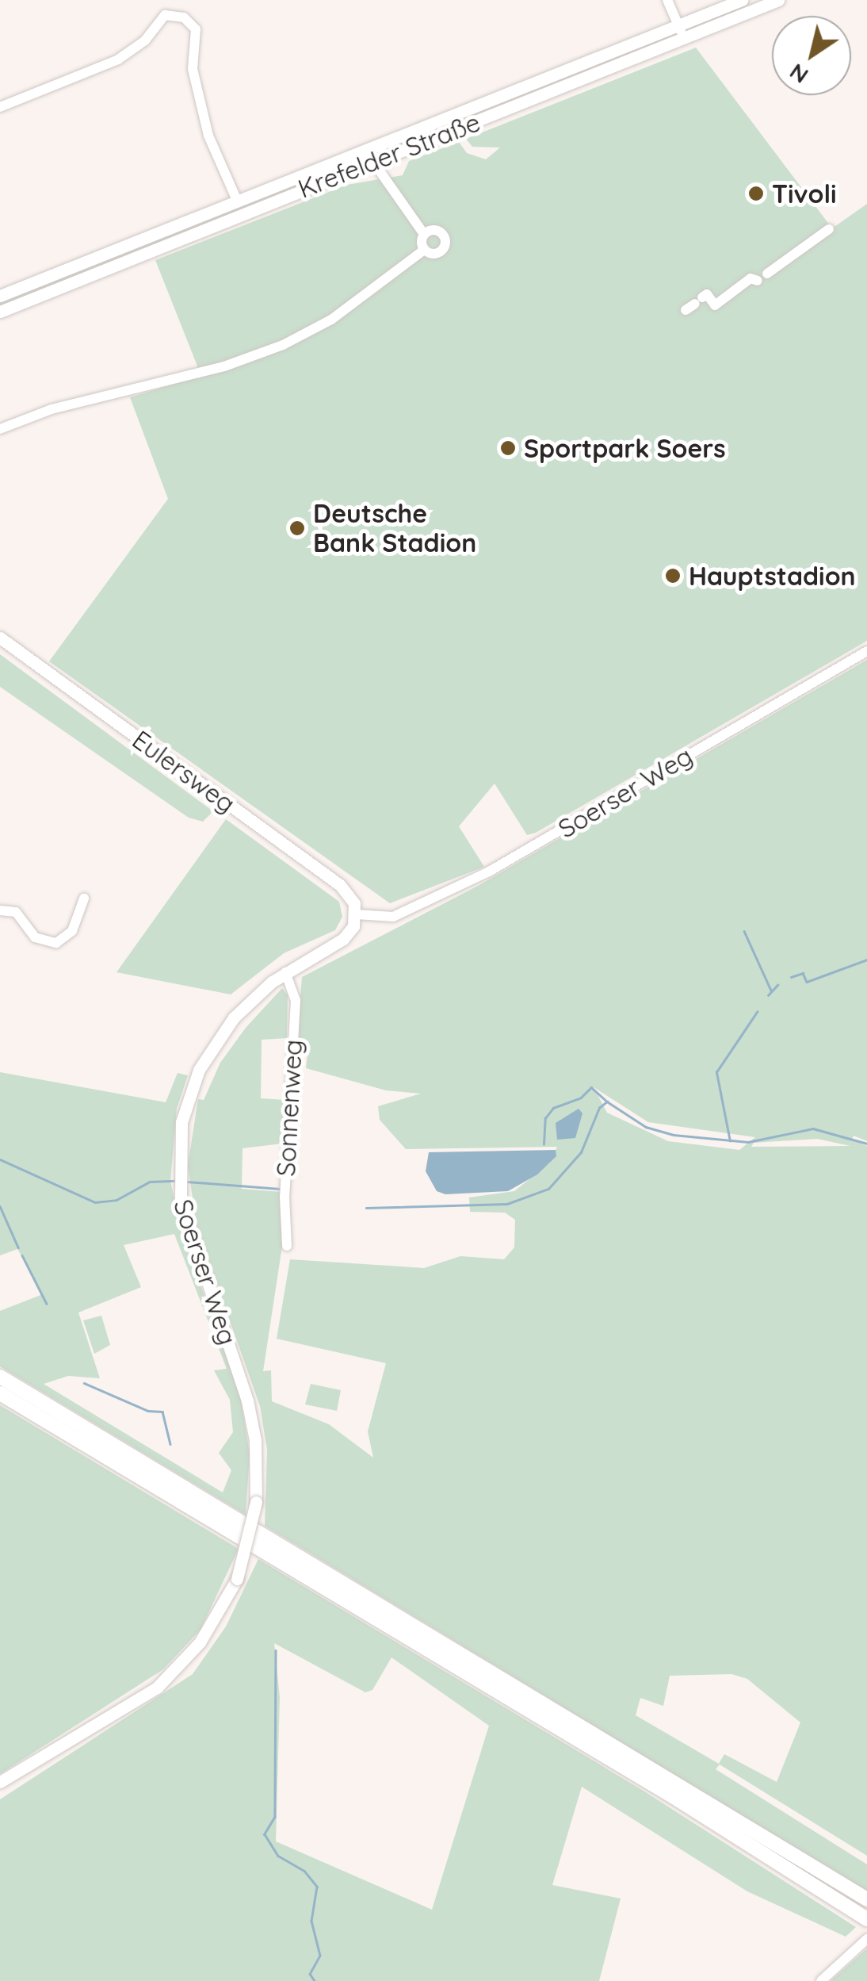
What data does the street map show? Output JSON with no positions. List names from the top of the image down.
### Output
{
  "streets": {
    "main road": ["Krefelder Straße", "Eulersweg", "Soerser Weg"],
    "street": ["Sonnenweg"]
  },
  "crossings": [
    ["Eulersweg", "Soerser Weg"],
    ["Soerser Weg", "Sonnenweg"]
  ],
  "places": [
    "Tivoli",
    "Sportpark Soers",
    "Deutsche Bank Stadion",
    "Hauptstadion"
  ],
  "north": "bottom left"
}
